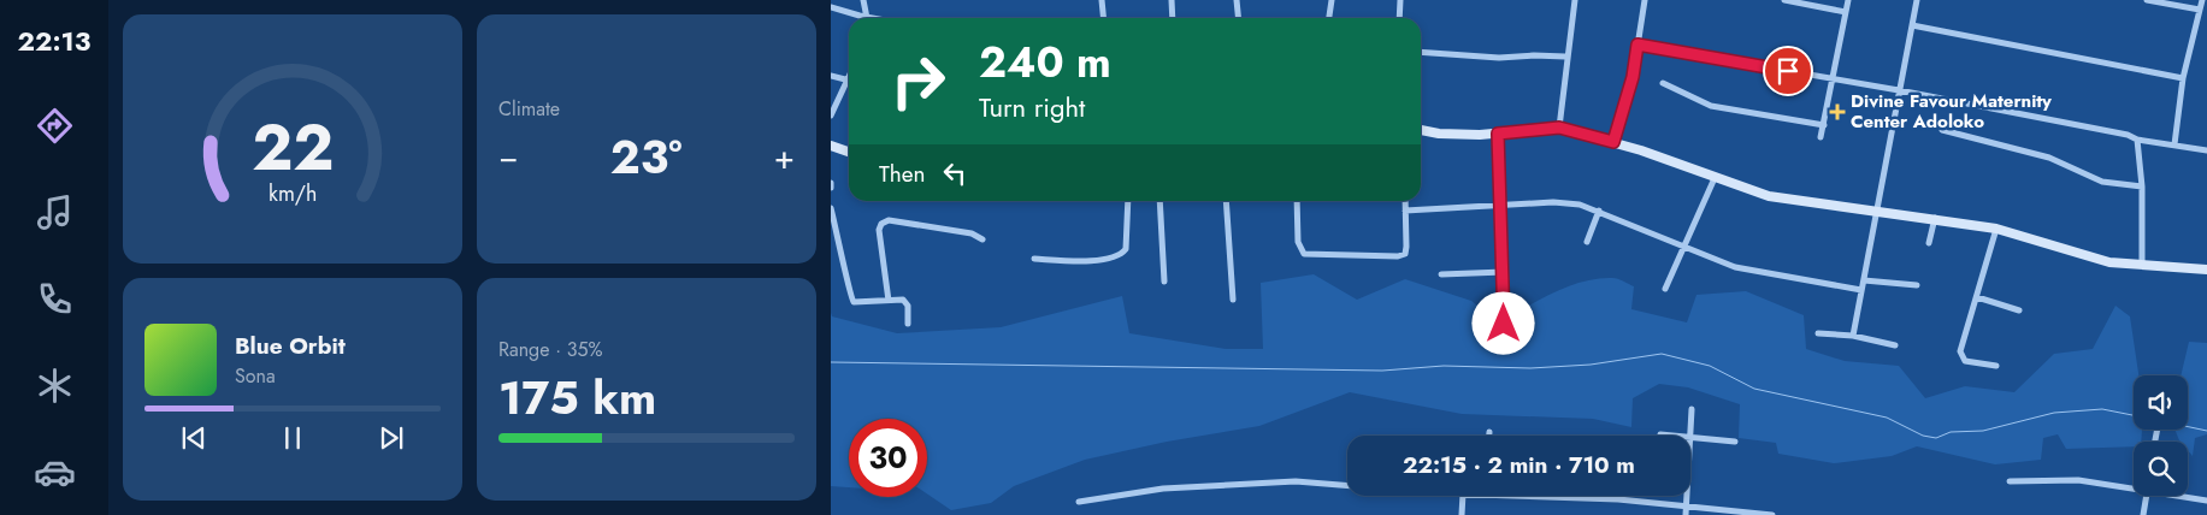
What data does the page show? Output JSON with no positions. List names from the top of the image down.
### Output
{
  "places": {
    "health": ["Divine Favour Maternity Center Adoloko"]
  },
  "page": {
    "tabs": "22:13",
    "tile": [
      "Climate",
      ["Range · 35%", "175 km"]
    ],
    "turn": ["240 m", "Turn right"],
    "heat": ["−", "23°", "+"],
    "then": "Then",
    "song": ["Blue Orbit", "Sona"],
    "limit": "30",
    "trip": "22:15 · 2 min · 710 m",
    "gauge": ["22", "km/h"]
  }
}
